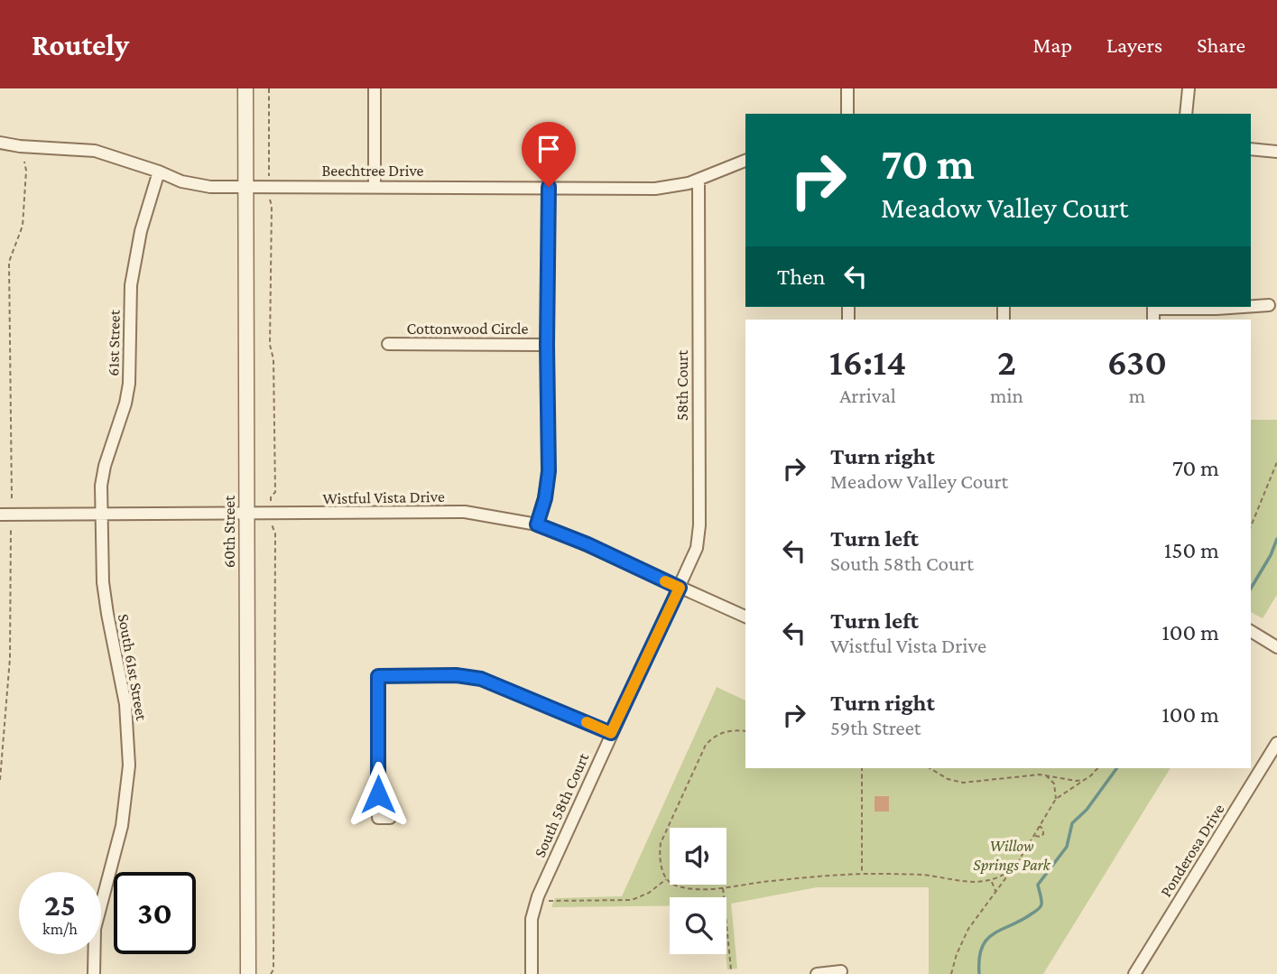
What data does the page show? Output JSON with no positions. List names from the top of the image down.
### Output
{
  "streets": {
    "street": [
      "Beechtree Drive",
      "Cottonwood Circle",
      "61st Street",
      "58th Court",
      "Wistful Vista Drive",
      "60th Street",
      "South 61st Street",
      "South 58th Court",
      "Ponderosa Drive"
    ]
  },
  "crossings": [
    ["Beechtree Drive", "61st Street"],
    ["Beechtree Drive", "58th Court"],
    ["Beechtree Drive", "60th Street"],
    ["61st Street", "Wistful Vista Drive"],
    ["61st Street", "South 61st Street"],
    ["58th Court", "Wistful Vista Drive"],
    ["58th Court", "South 58th Court"],
    ["Wistful Vista Drive", "60th Street"],
    ["Wistful Vista Drive", "South 61st Street"],
    ["Wistful Vista Drive", "South 58th Court"]
  ],
  "parks": ["Willow Springs Park"],
  "page": {
    "header": "Routely",
    "nav": ["Map", "Layers", "Share"],
    "turn": ["70 m", "Meadow Valley Court"],
    "then": "Then",
    "eta": [
      "16:14",
      "Arrival",
      "2",
      "min",
      "630",
      "m"
    ],
    "list": [
      {
        "name": "Turn right",
        "note": "Meadow Valley Court",
        "value": "70 m"
      },
      {
        "name": "Turn left",
        "note": "South 58th Court",
        "value": "150 m"
      },
      {
        "name": "Turn left",
        "note": "Wistful Vista Drive",
        "value": "100 m"
      },
      {
        "name": "Turn right",
        "note": "59th Street",
        "value": "100 m"
      }
    ],
    "speed": "25 km/h",
    "limit": "30"
  }
}
